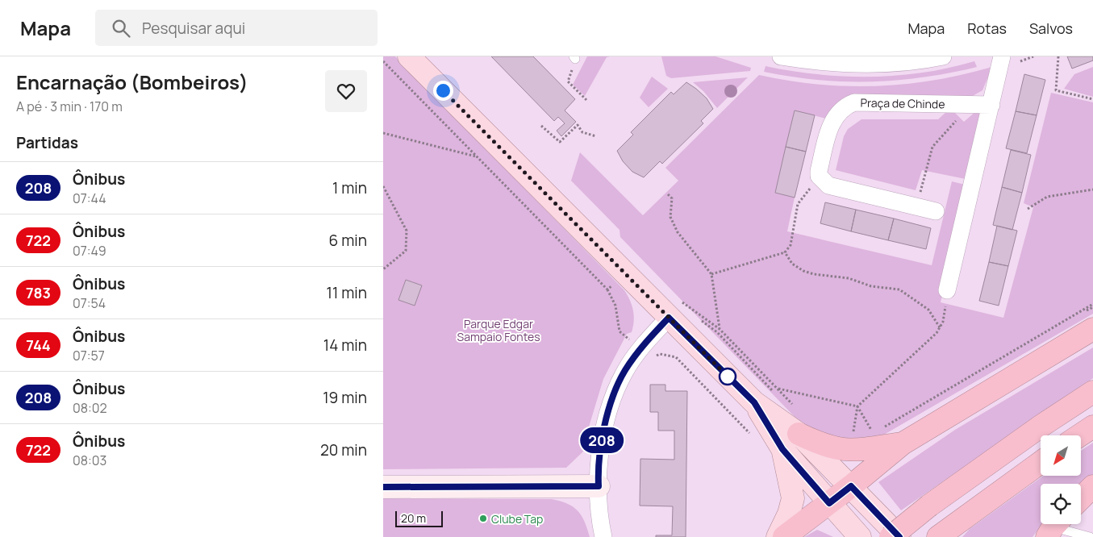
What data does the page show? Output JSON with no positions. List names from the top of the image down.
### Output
{
  "streets": {
    "street": ["Praça de Chinde"]
  },
  "parks": ["Parque Edgar Sampaio Fontes"],
  "places": ["Clube Tap"],
  "lines": ["bus line 208"],
  "scale_bar": "20 m",
  "north": "bottom left",
  "page": {
    "header": "Mapa",
    "search": "Pesquisar aqui",
    "nav": ["Mapa", "Rotas", "Salvos"],
    "heading": [
      ["Encarnação (Bombeiros)", "A pé · 3 min · 170 m"],
      "Partidas"
    ],
    "on_map": "208",
    "list": [
      {
        "mark": "208",
        "name": "Ônibus",
        "note": "07:44",
        "value": "1 min"
      },
      {
        "mark": "722",
        "name": "Ônibus",
        "note": "07:49",
        "value": "6 min"
      },
      {
        "mark": "783",
        "name": "Ônibus",
        "note": "07:54",
        "value": "11 min"
      },
      {
        "mark": "744",
        "name": "Ônibus",
        "note": "07:57",
        "value": "14 min"
      },
      {
        "mark": "208",
        "name": "Ônibus",
        "note": "08:02",
        "value": "19 min"
      },
      {
        "mark": "722",
        "name": "Ônibus",
        "note": "08:03",
        "value": "20 min"
      }
    ],
    "scale": "20 m"
  }
}
